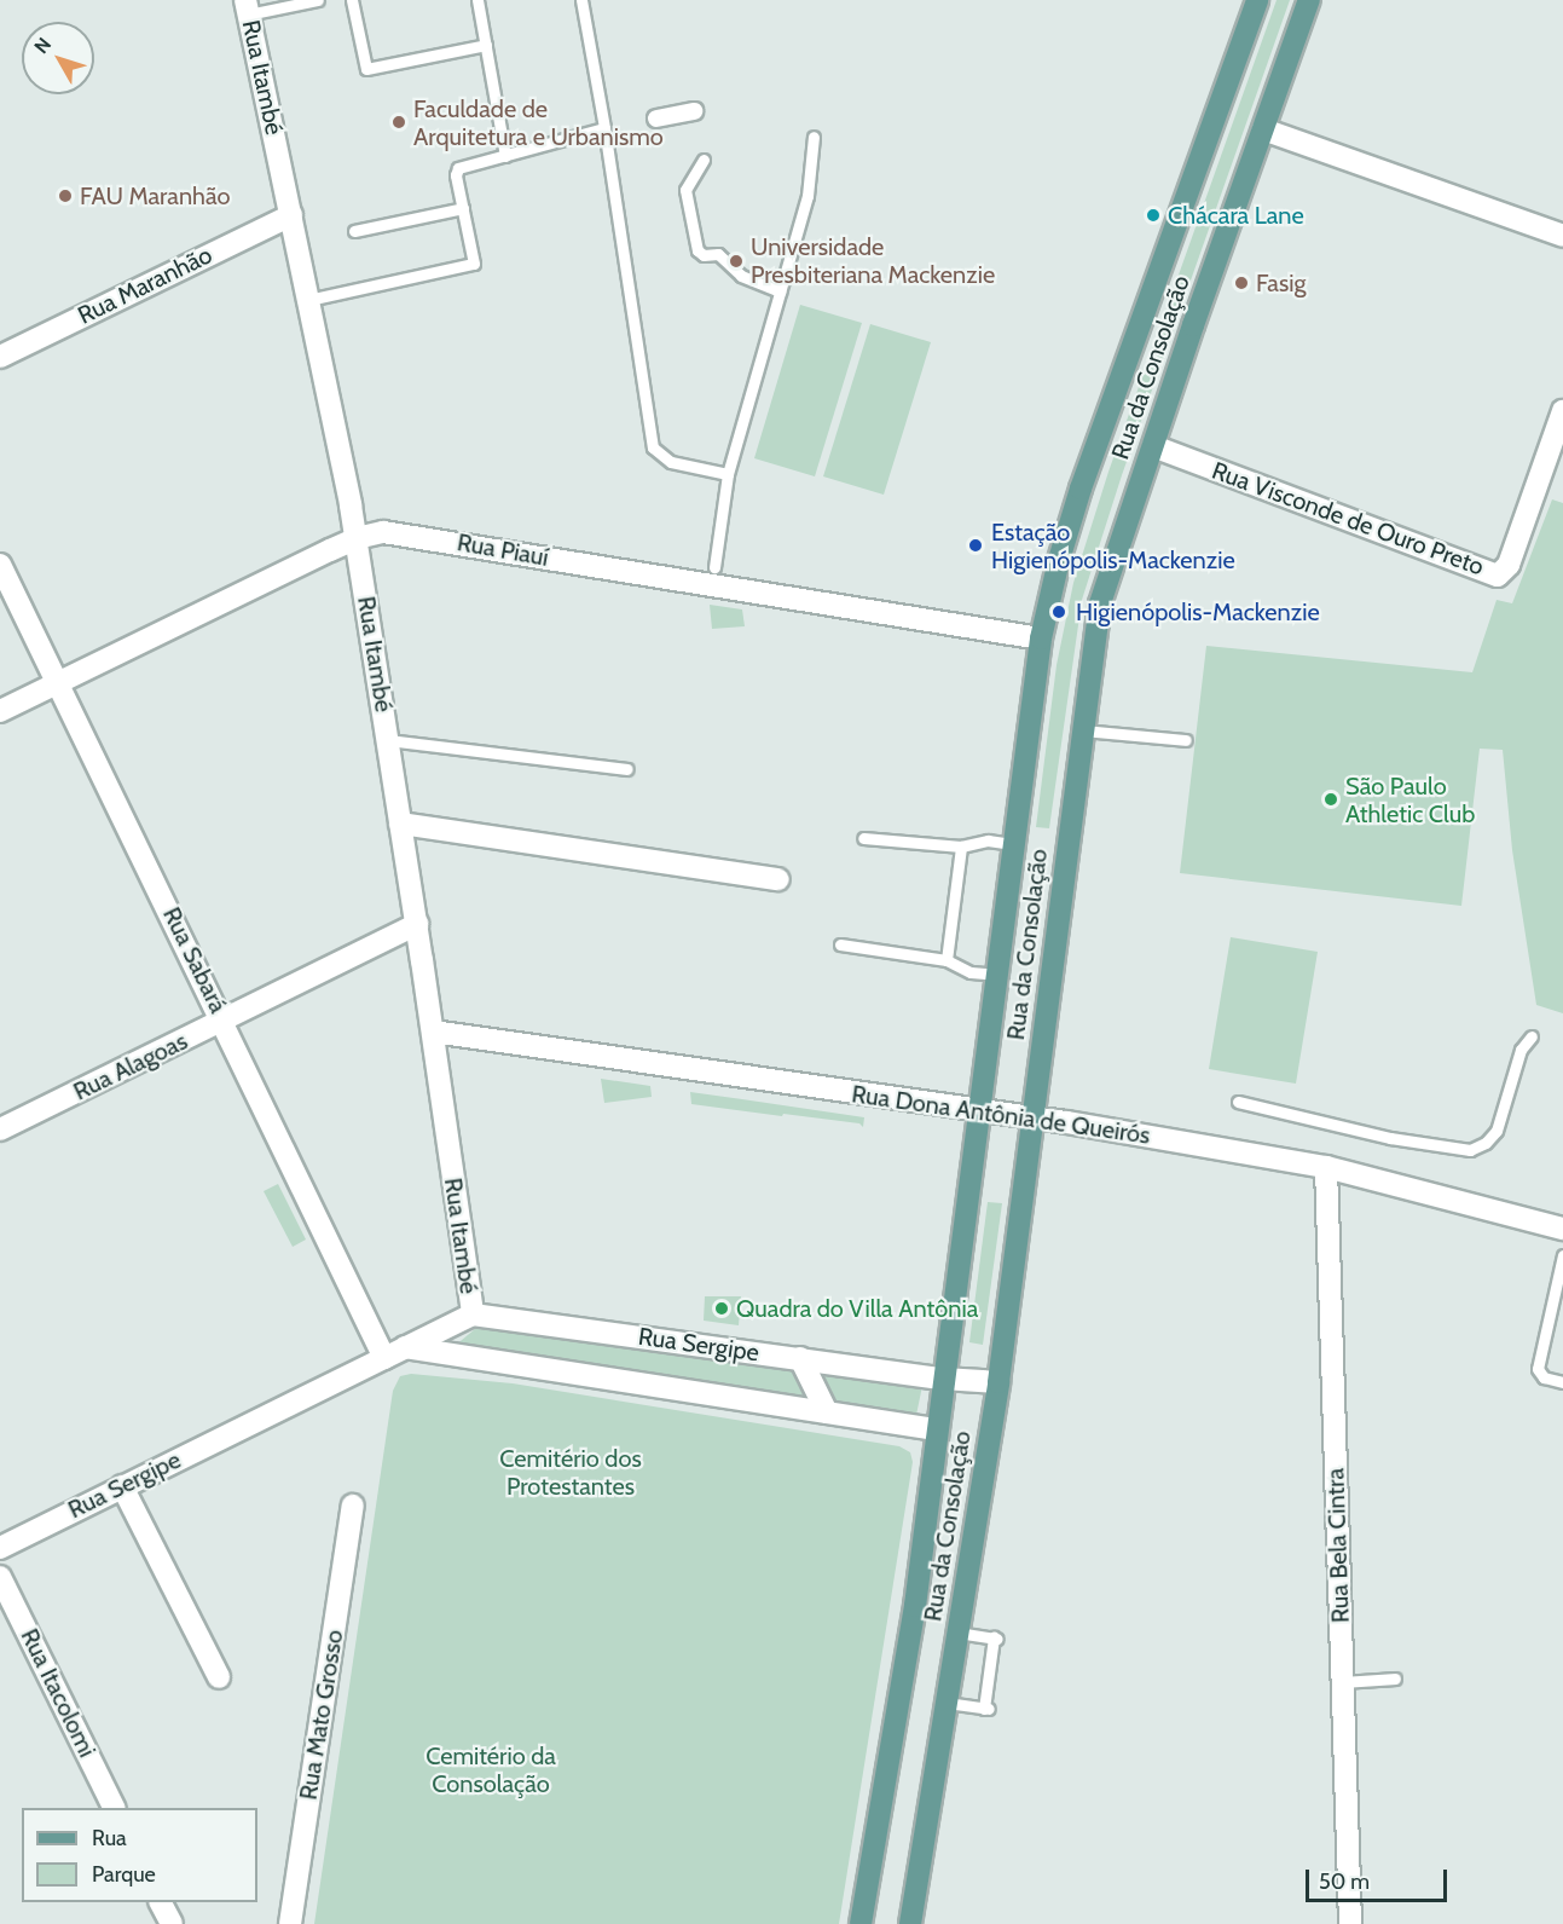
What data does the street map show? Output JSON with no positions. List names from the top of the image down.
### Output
{
  "streets": {
    "main road": ["Rua da Consolação"],
    "street": [
      "Rua Itambé",
      "Rua Maranhão",
      "Rua Visconde de Ouro Preto",
      "Rua Piauí",
      "Rua Sabará",
      "Rua Alagoas",
      "Rua Dona Antônia de Queirós",
      "Rua Sergipe",
      "Rua Bela Cintra",
      "Rua Itacolomi",
      "Rua Mato Grosso"
    ]
  },
  "crossings": [
    ["Rua Itambé", "Rua Maranhão"],
    ["Rua Itambé", "Rua Piauí"],
    ["Rua Itambé", "Rua Alagoas"],
    ["Rua Itambé", "Rua Dona Antônia de Queirós"],
    ["Rua Itambé", "Rua Sergipe"],
    ["Rua da Consolação", "Rua Visconde de Ouro Preto"],
    ["Rua da Consolação", "Rua Piauí"],
    ["Rua da Consolação", "Rua Dona Antônia de Queirós"],
    ["Rua da Consolação", "Rua Sergipe"],
    ["Rua Piauí", "Rua Sabará"],
    ["Rua Sabará", "Rua Alagoas"],
    ["Rua Sabará", "Rua Sergipe"],
    ["Rua Dona Antônia de Queirós", "Rua Bela Cintra"]
  ],
  "parks": ["Cemitério dos Protestantes", "Cemitério da Consolação"],
  "places": [
    "Faculdade de Arquitetura e Urbanismo",
    "FAU Maranhão",
    "Chácara Lane",
    "Universidade Presbiteriana Mackenzie",
    "Fasig",
    "Estação Higienópolis-Mackenzie",
    "Higienópolis-Mackenzie",
    "São Paulo Athletic Club",
    "Quadra do Villa Antônia"
  ],
  "legend": ["Rua", "Parque"],
  "scale_bar": "50 m",
  "north": "top left"
}
